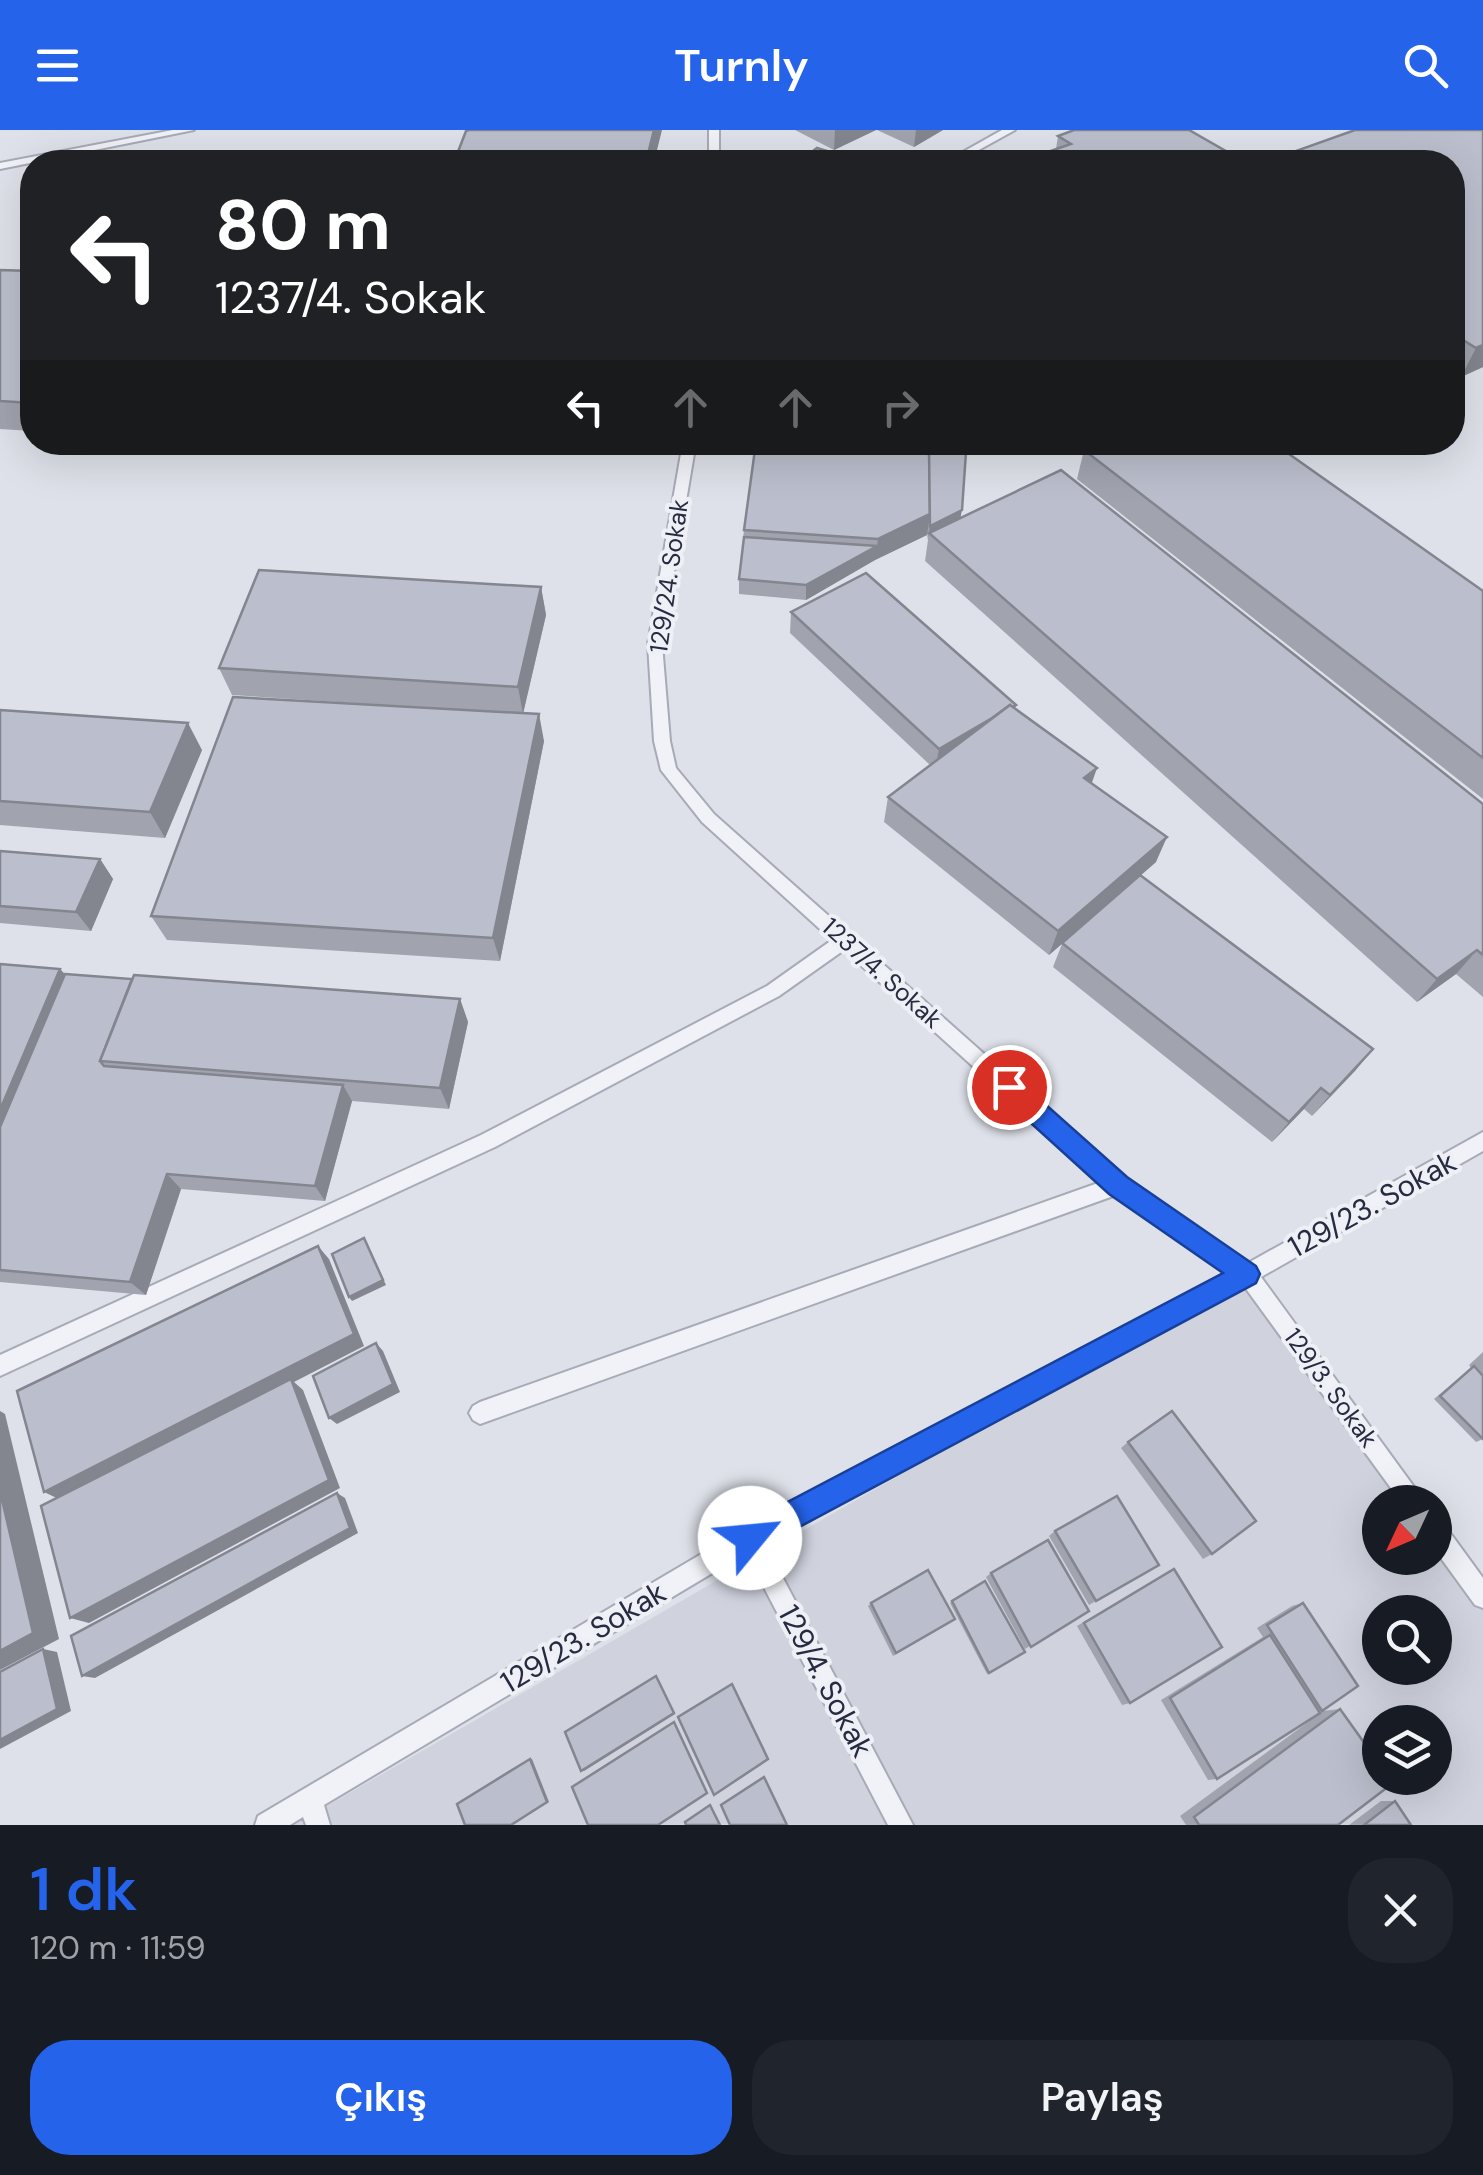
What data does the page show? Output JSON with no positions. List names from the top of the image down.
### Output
{
  "streets": {
    "lane": [
      "129/24. Sokak",
      "1237/4. Sokak",
      "129/23. Sokak",
      "129/3. Sokak",
      "129/4. Sokak"
    ]
  },
  "crossings": [
    ["129/24. Sokak", "1237/4. Sokak"],
    ["1237/4. Sokak", "129/23. Sokak"],
    ["1237/4. Sokak", "129/3. Sokak"],
    ["129/23. Sokak", "129/3. Sokak"],
    ["129/23. Sokak", "129/4. Sokak"]
  ],
  "north": "bottom left",
  "page": {
    "header": "Turnly",
    "turn": ["80 m", "1237/4. Sokak"],
    "heading": ["1 dk", "120 m · 11:59"],
    "buttons": ["Çıkış", "Paylaş"]
  }
}
